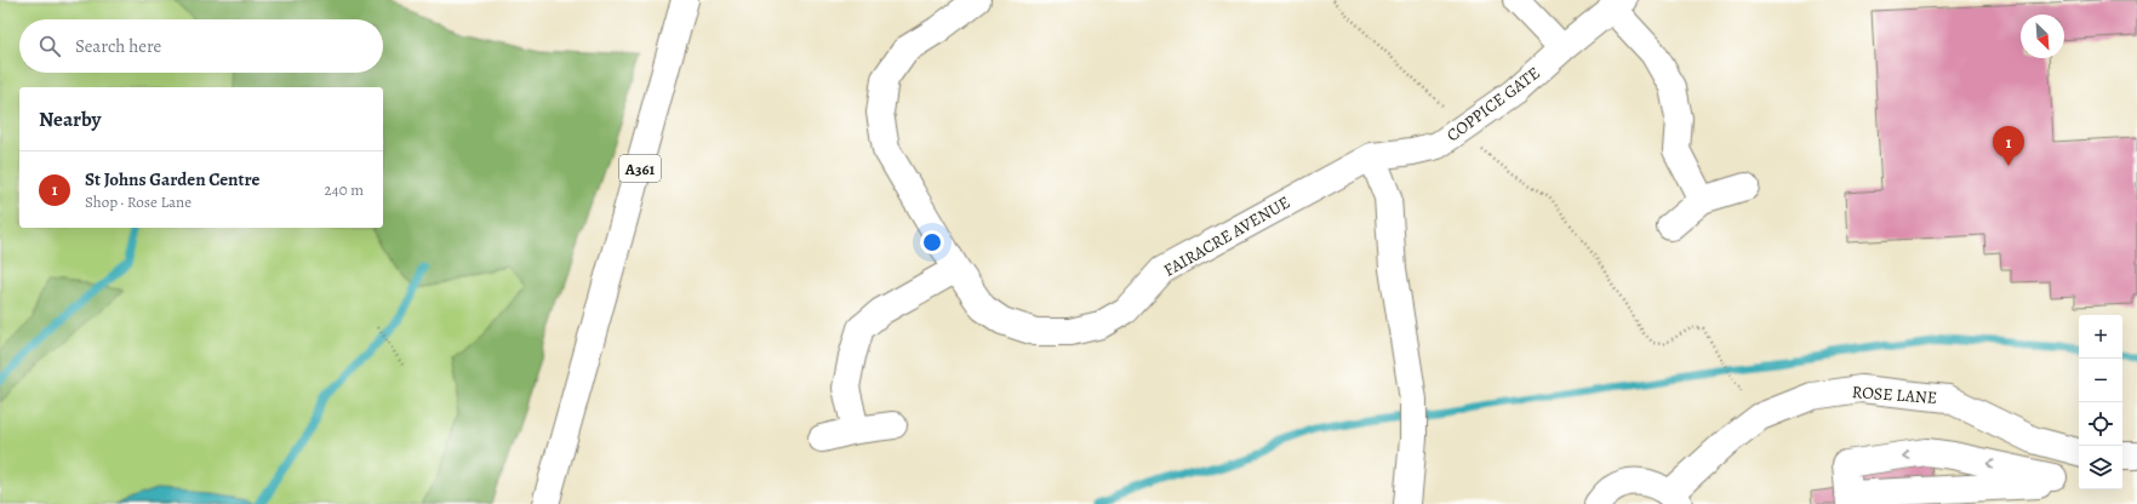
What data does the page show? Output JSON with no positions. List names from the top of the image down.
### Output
{
  "streets": {
    "main road": [
      "COPPICE GATE",
      "A361",
      "FAIRACRE AVENUE",
      "ROSE LANE"
    ]
  },
  "crossings": [
    ["COPPICE GATE", "FAIRACRE AVENUE"]
  ],
  "north": "bottom right",
  "page": {
    "search": "Search here",
    "heading": "Nearby",
    "pins": "1",
    "list": [
      {
        "mark": "1",
        "name": "St Johns Garden Centre",
        "note": "Shop · Rose Lane",
        "value": "240 m"
      }
    ],
    "map_buttons": ["+", "−"]
  }
}
